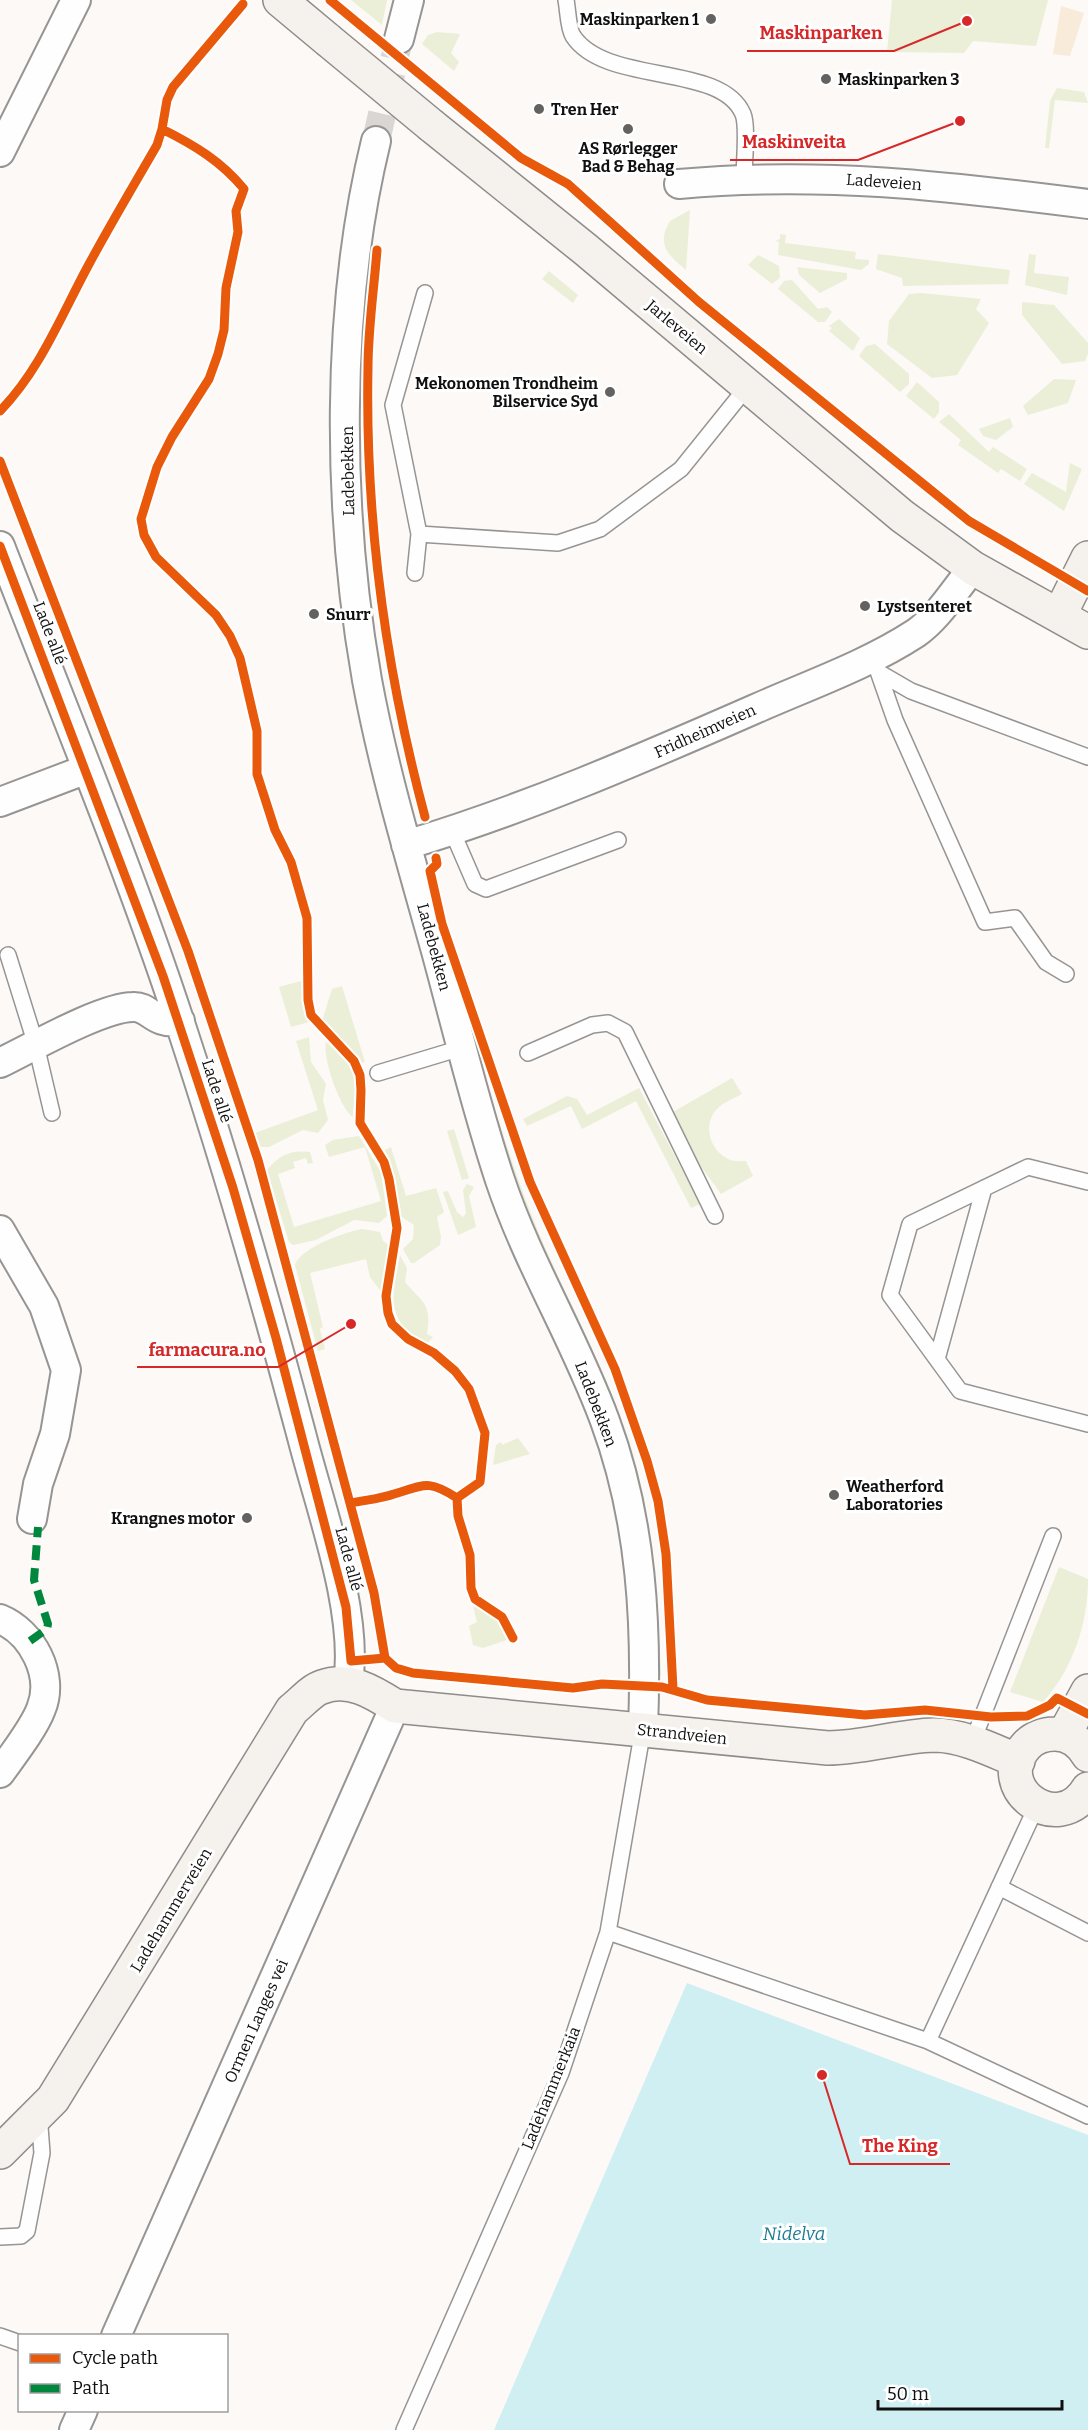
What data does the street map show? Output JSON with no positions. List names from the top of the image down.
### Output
{
  "streets": {
    "street": [
      "Ladeveien",
      "Jarleveien",
      "Ladebekken",
      "Lade allé",
      "Fridheimveien",
      "Strandveien",
      "Ladehammerveien",
      "Ormen Langes vei"
    ],
    "lane": ["Ladehammerkaia"]
  },
  "crossings": [
    ["Jarleveien", "Fridheimveien"],
    ["Ladebekken", "Fridheimveien"],
    ["Ladebekken", "Strandveien"],
    ["Ladebekken", "Ladehammerkaia"],
    ["Lade allé", "Strandveien"],
    ["Lade allé", "Ladehammerveien"],
    ["Strandveien", "Ladehammerveien"],
    ["Strandveien", "Ormen Langes vei"],
    ["Strandveien", "Ladehammerkaia"]
  ],
  "water": ["Nidelva"],
  "places": [
    "Maskinparken 1",
    "Maskinparken",
    "Maskinparken 3",
    "Tren Her",
    "Maskinveita",
    "AS Rørlegger Bad & Behag",
    "Mekonomen Trondheim Bilservice Syd",
    "Lystsenteret",
    "Snurr",
    "farmacura.no",
    "Weatherford Laboratories",
    "Krangnes motor",
    "The King"
  ],
  "legend": ["Cycle path", "Path"],
  "scale_bar": "50 m"
}
